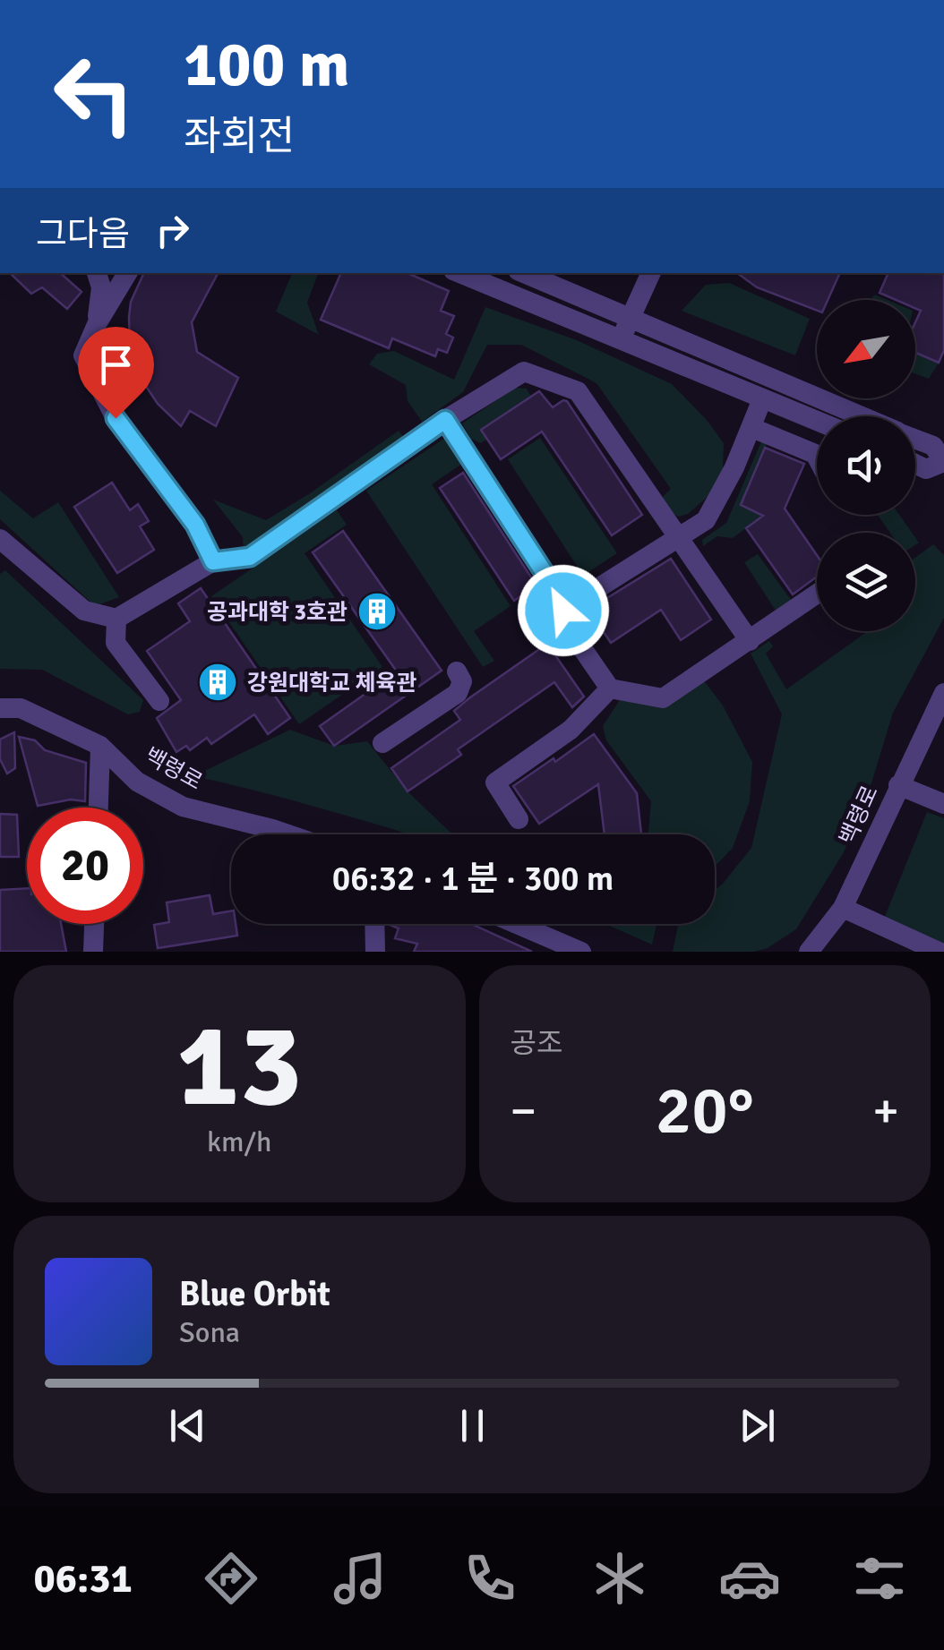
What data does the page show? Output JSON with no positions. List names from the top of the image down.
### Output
{
  "streets": {
    "street": ["백령로"]
  },
  "places": {
    "building": ["공과대학 3호관", "강원대학교 체육관"]
  },
  "north": "bottom left",
  "page": {
    "turn": ["100 m", "좌회전"],
    "then": "그다음",
    "limit": "20",
    "trip": "06:32 · 1 분 · 300 m",
    "tile": [
      ["13", "km/h"],
      "공조"
    ],
    "heat": ["−", "20°", "+"],
    "song": ["Blue Orbit", "Sona"],
    "tabs": "06:31"
  }
}
